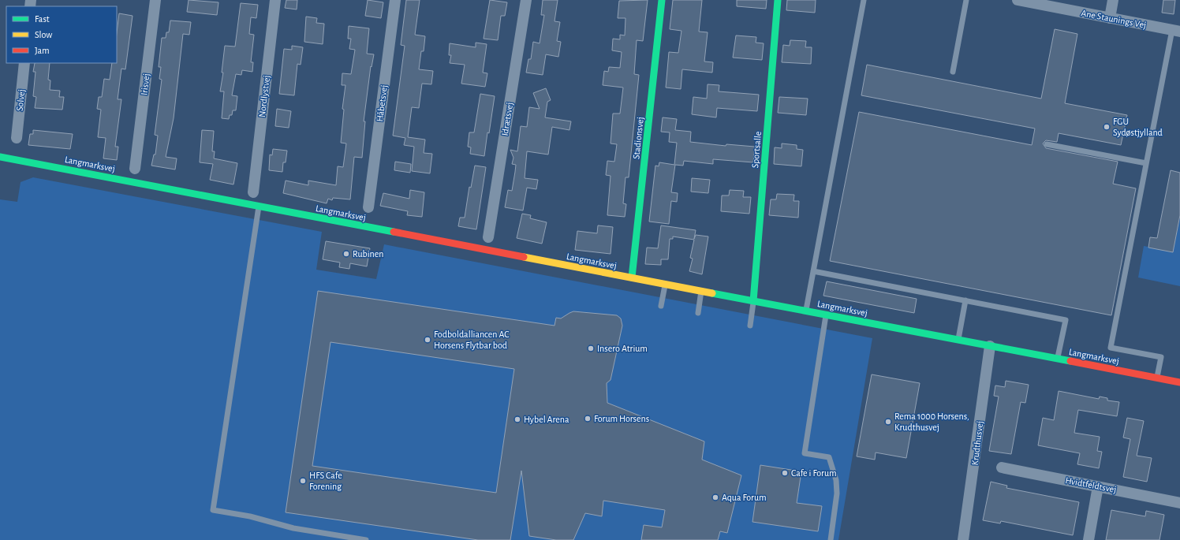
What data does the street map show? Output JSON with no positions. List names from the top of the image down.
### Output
{
  "streets": {
    "main road": ["Stadionsvej", "Sportsalle", "Langmarksvej"],
    "street": [
      "Ane Staunings Vej",
      "Irisvej",
      "Nordlystvej",
      "Solvej",
      "Håbetsvej",
      "Idrætsvej",
      "Krudthusvej",
      "Hvidtfeldtsvej"
    ]
  },
  "crossings": [
    ["Stadionsvej", "Langmarksvej"],
    ["Sportsalle", "Langmarksvej"],
    ["Langmarksvej", "Krudthusvej"]
  ],
  "places": [
    "FGU Sydøstjylland",
    "Rubinen",
    "Fodboldalliancen AC Horsens Flytbar bod",
    "Insero Atrium",
    "Forum Horsens",
    "Hybel Arena",
    "Rema 1000 Horsens, Krudthusvej",
    "Cafe i Forum",
    "HFS Cafe Forening",
    "Aqua Forum"
  ],
  "legend": ["Fast", "Slow", "Jam"]
}
